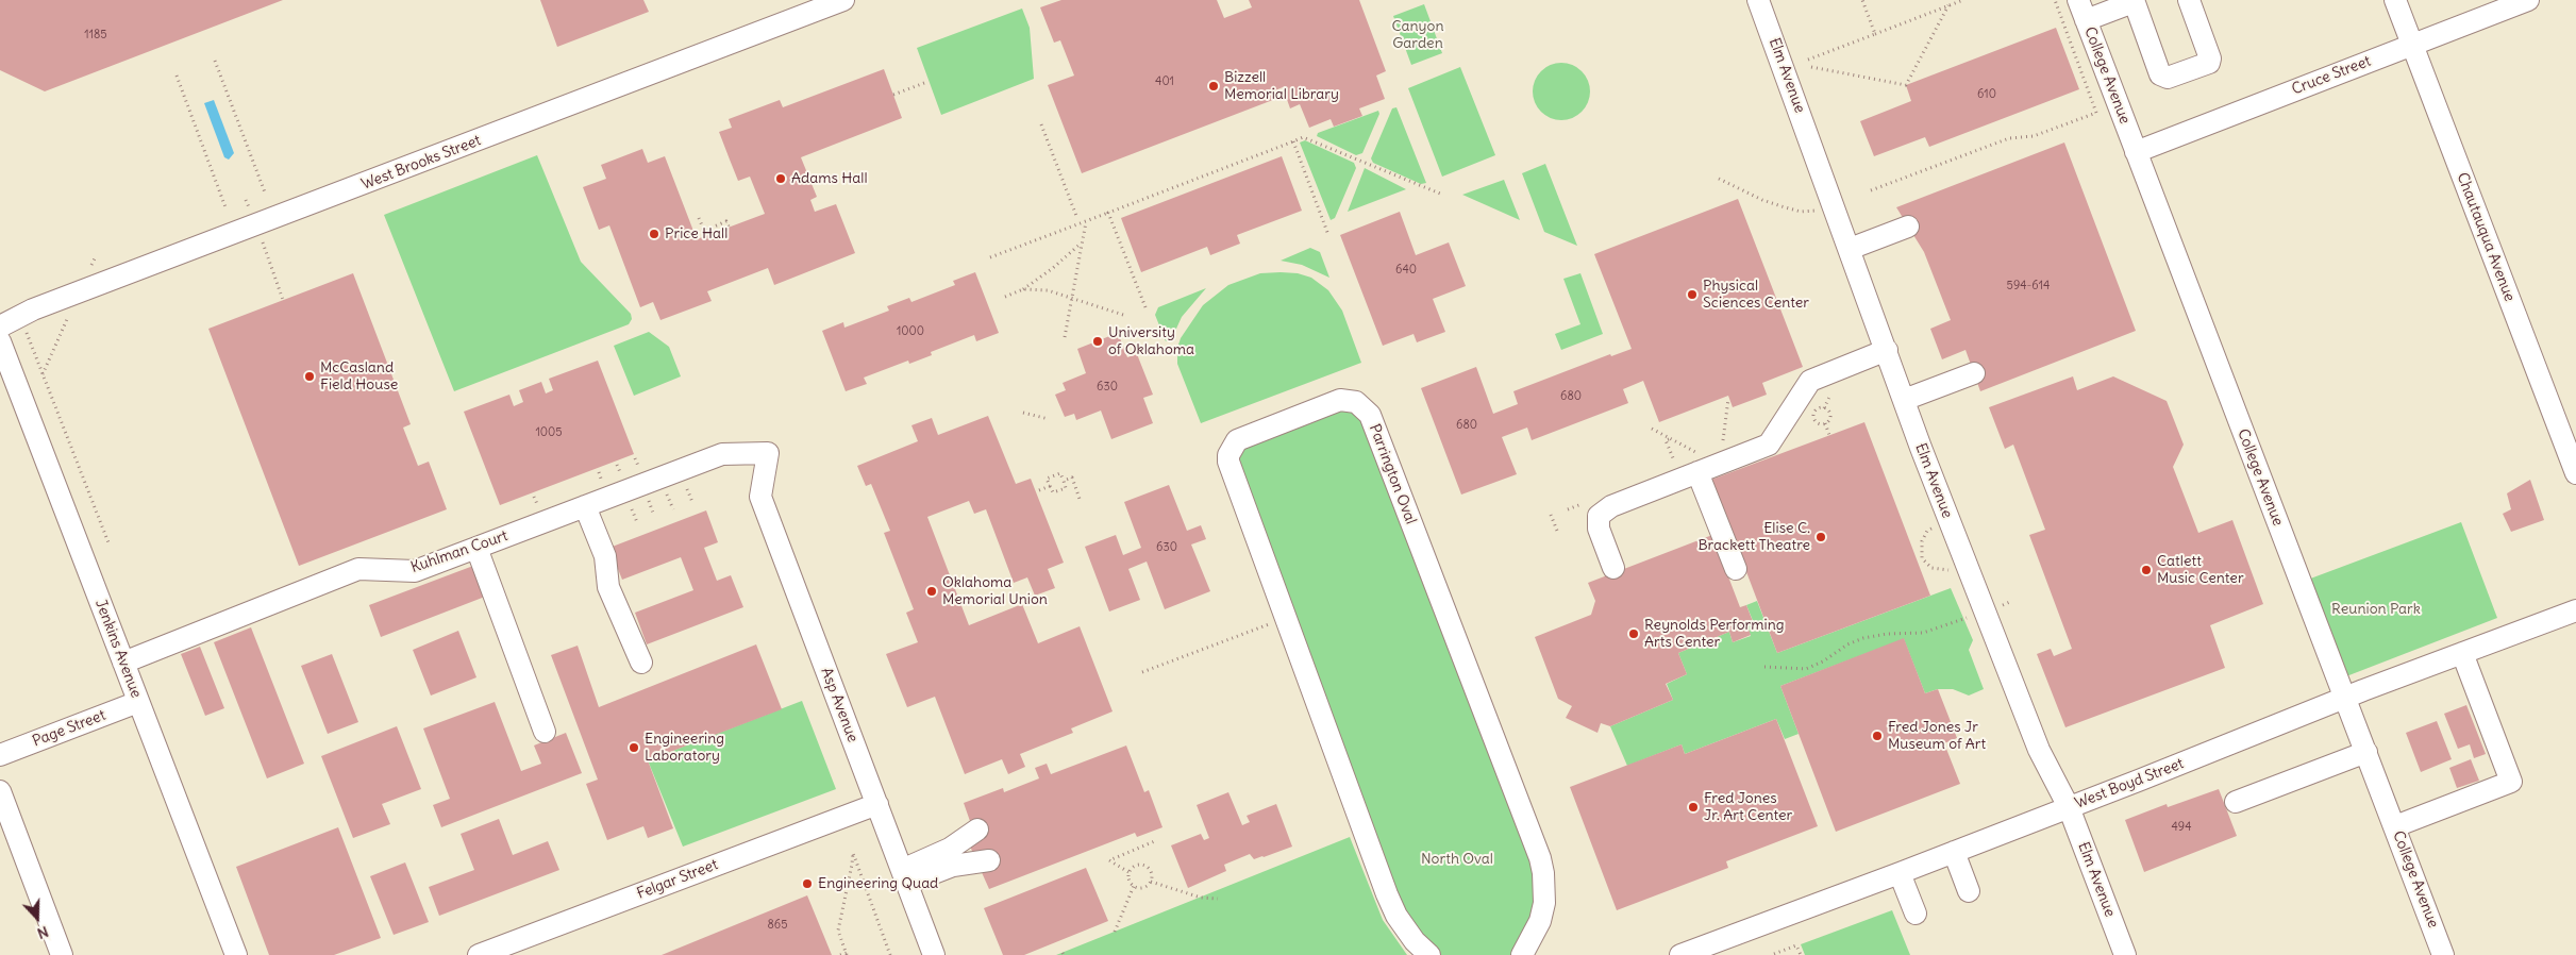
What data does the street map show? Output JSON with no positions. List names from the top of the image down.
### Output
{
  "streets": {
    "street": [
      "Elm Avenue",
      "College Avenue",
      "Cruce Street",
      "West Brooks Street",
      "Chautauqua Avenue",
      "Parrington Oval",
      "Kuhlman Court",
      "Jenkins Avenue",
      "Asp Avenue",
      "Page Street",
      "West Boyd Street",
      "Felgar Street"
    ]
  },
  "crossings": [
    ["Elm Avenue", "West Boyd Street"],
    ["College Avenue", "Cruce Street"],
    ["College Avenue", "West Boyd Street"],
    ["Cruce Street", "Chautauqua Avenue"],
    ["Kuhlman Court", "Jenkins Avenue"],
    ["Kuhlman Court", "Asp Avenue"],
    ["Jenkins Avenue", "Page Street"],
    ["Asp Avenue", "Felgar Street"]
  ],
  "parks": ["Canyon Garden", "Reunion Park", "North Oval"],
  "places": [
    "Bizzell Memorial Library",
    "Adams Hall",
    "Price Hall",
    "Physical Sciences Center",
    "University of Oklahoma",
    "McCasland Field House",
    "Elise C. Brackett Theatre",
    "Catlett Music Center",
    "Oklahoma Memorial Union",
    "Reynolds Performing Arts Center",
    "Fred Jones Jr Museum of Art",
    "Engineering Laboratory",
    "Fred Jones Jr. Art Center",
    "Engineering Quad"
  ],
  "house_numbers": [
    "1185",
    "401",
    "610",
    "640",
    "594-614",
    "1000",
    "630",
    "680",
    "680",
    "1005",
    "630",
    "494",
    "865"
  ],
  "north": "bottom"
}
